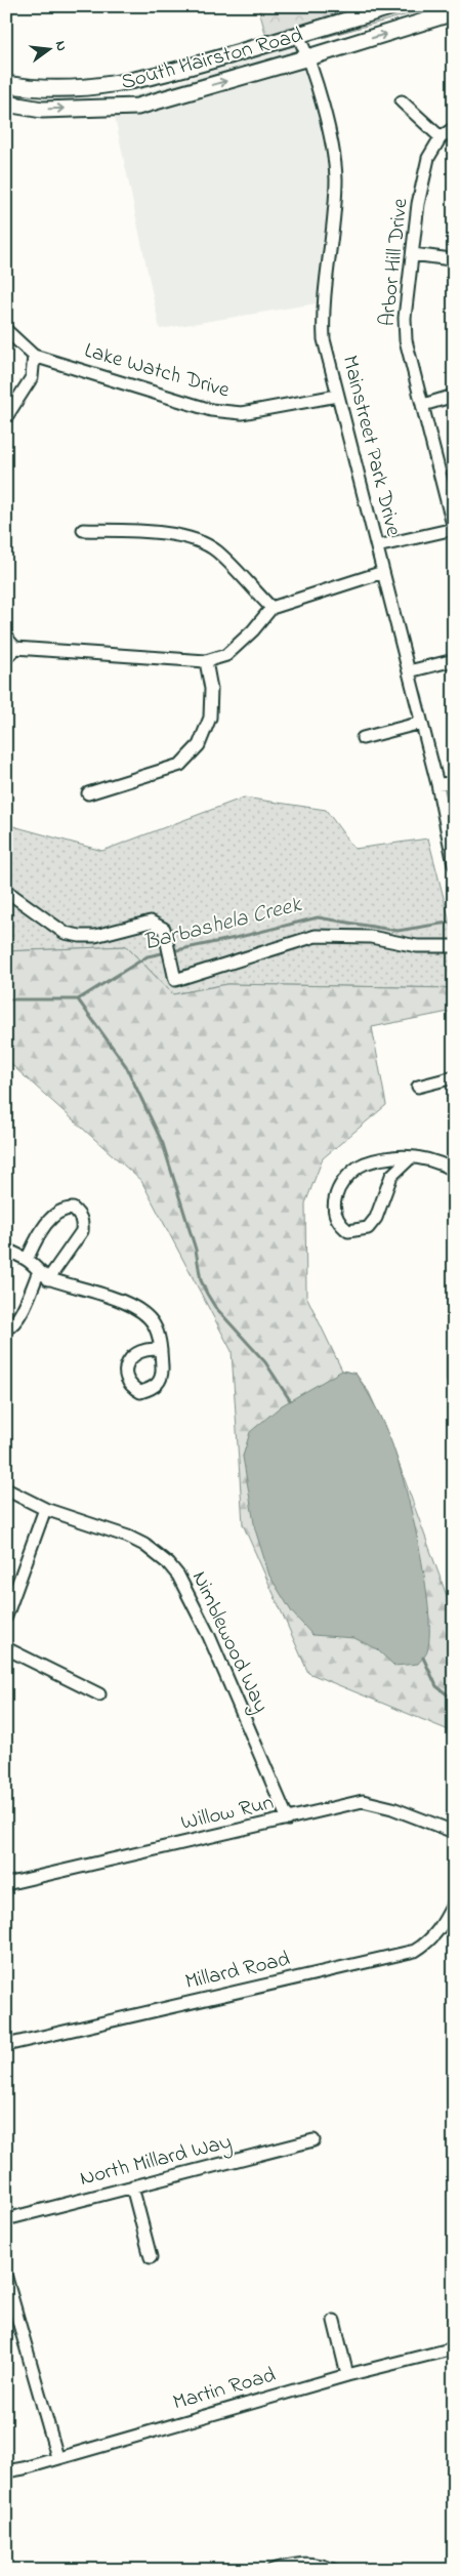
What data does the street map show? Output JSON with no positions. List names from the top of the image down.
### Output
{
  "streets": {
    "main road": ["South Hairston Road"],
    "street": [
      "Arbor Hill Drive",
      "Lake Watch Drive",
      "Mainstreet Park Drive",
      "Nimblewood Way",
      "Willow Run",
      "Millard Road",
      "North Millard Way",
      "Martin Road"
    ]
  },
  "crossings": [
    ["South Hairston Road", "Mainstreet Park Drive"],
    ["Arbor Hill Drive", "Mainstreet Park Drive"],
    ["Lake Watch Drive", "Mainstreet Park Drive"],
    ["Nimblewood Way", "Willow Run"]
  ],
  "water": ["Barbashela Creek"],
  "north": "right"
}
